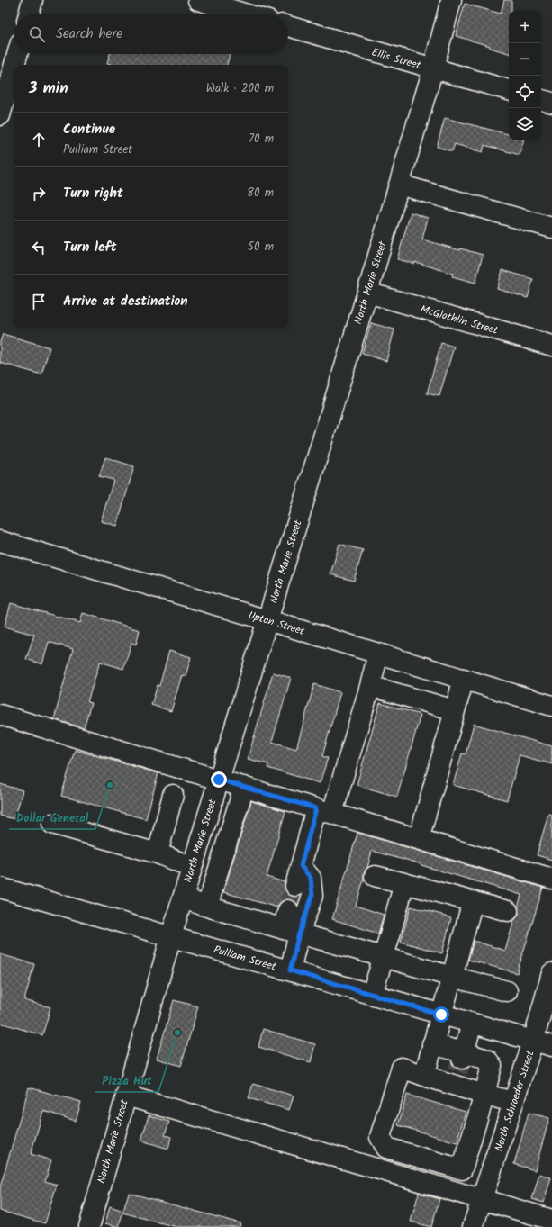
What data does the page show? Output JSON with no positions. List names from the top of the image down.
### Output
{
  "streets": {
    "street": [
      "Ellis Street",
      "North Marie Street",
      "McGlothlin Street",
      "Upton Street",
      "Pulliam Street",
      "North Schroeder Street"
    ]
  },
  "crossings": [
    ["Ellis Street", "North Marie Street"],
    ["North Marie Street", "McGlothlin Street"],
    ["North Marie Street", "Upton Street"],
    ["North Marie Street", "Pulliam Street"],
    ["Pulliam Street", "North Schroeder Street"]
  ],
  "places": ["Dollar General", "Pizza Hut"],
  "page": {
    "map_buttons": ["+", "−"],
    "search": "Search here",
    "heading": ["3 min", "Walk · 200 m"],
    "list": [
      ["Continue", "Pulliam Street", "70 m"],
      ["Turn right", "80 m"],
      ["Turn left", "50 m"],
      "Arrive at destination"
    ]
  }
}
